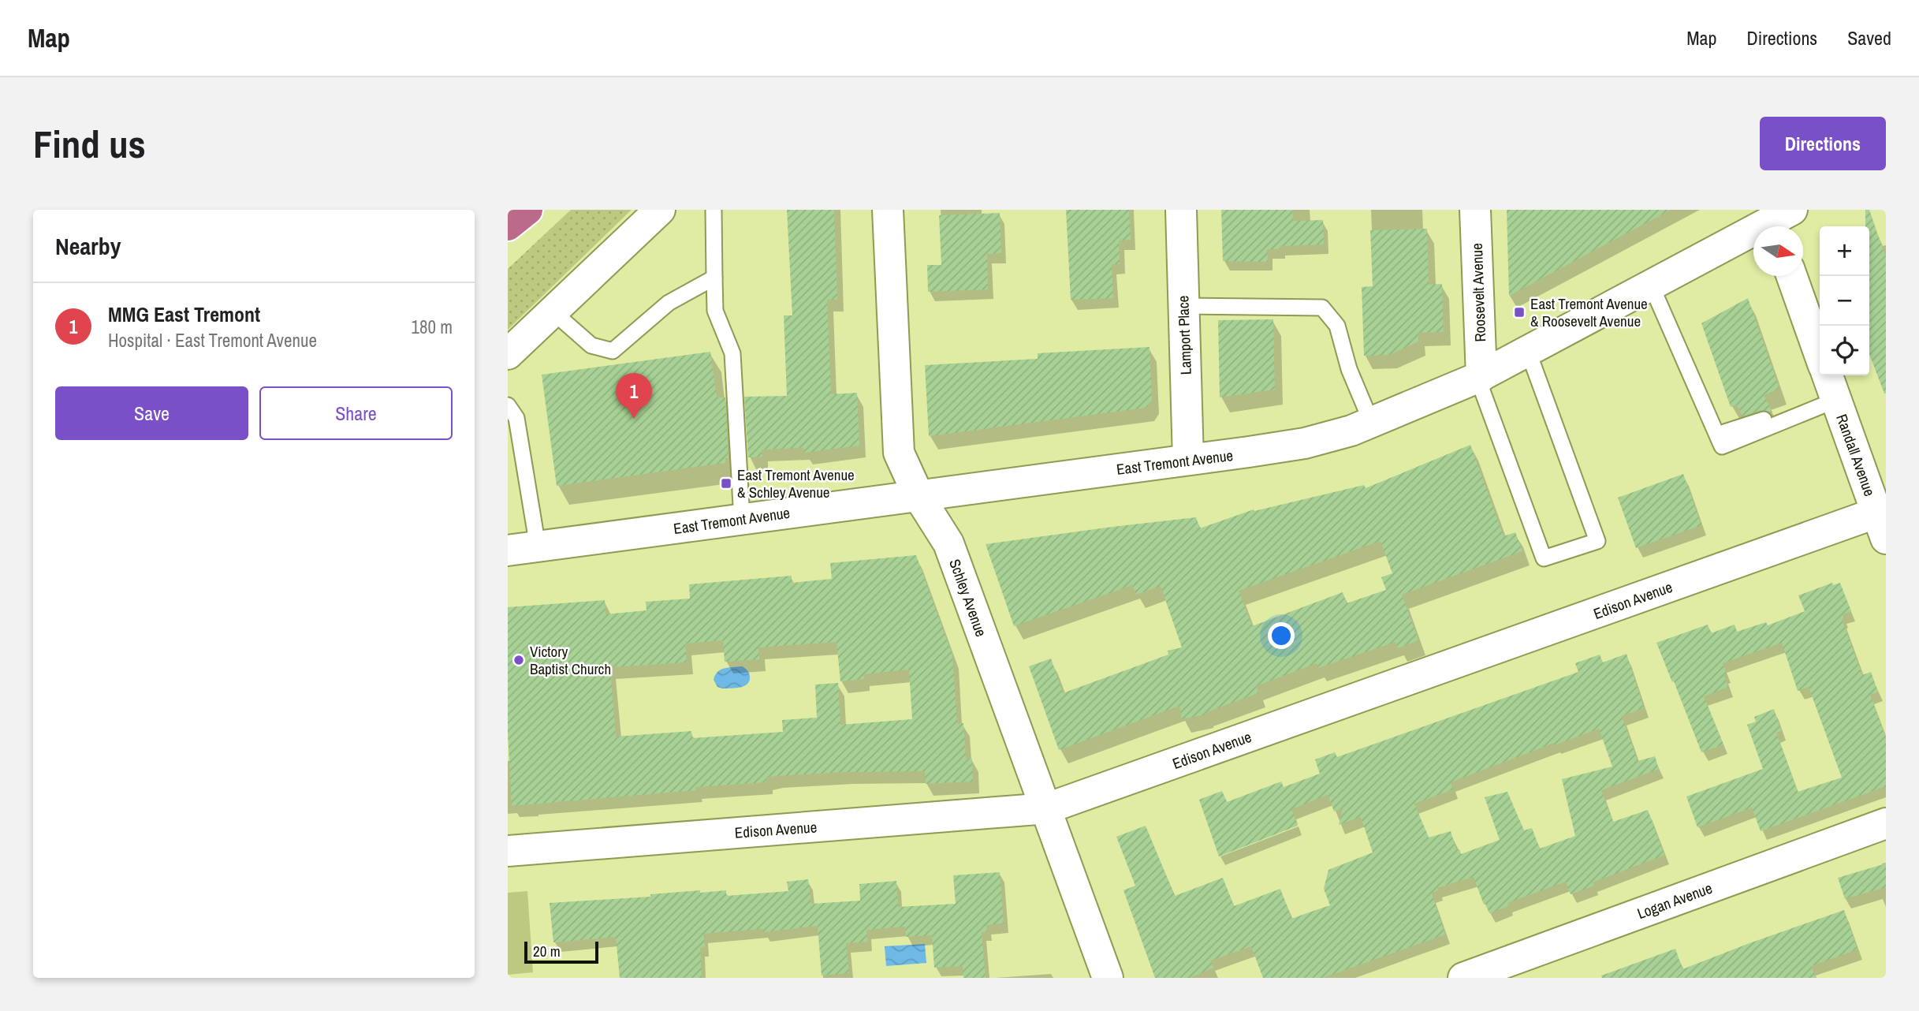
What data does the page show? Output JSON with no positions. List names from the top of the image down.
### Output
{
  "streets": {
    "street": [
      "Roosevelt Avenue",
      "Lamport Place",
      "Randall Avenue",
      "East Tremont Avenue",
      "Schley Avenue",
      "Edison Avenue",
      "Logan Avenue"
    ]
  },
  "crossings": [
    ["Roosevelt Avenue", "East Tremont Avenue"],
    ["Lamport Place", "East Tremont Avenue"],
    ["Randall Avenue", "Edison Avenue"],
    ["East Tremont Avenue", "Schley Avenue"],
    ["Schley Avenue", "Edison Avenue"]
  ],
  "places": {
    "transit": ["East Tremont Avenue & Roosevelt Avenue", "East Tremont Avenue & Schley Avenue"],
    "other": ["Victory Baptist Church"]
  },
  "scale_bar": "20 m",
  "north": "right",
  "page": {
    "header": "Map",
    "nav": ["Map", "Directions", "Saved"],
    "buttons": [
      "Directions",
      ["Save", "Share"]
    ],
    "title": "Find us",
    "heading": "Nearby",
    "map_buttons": ["+", "−"],
    "list": [
      {
        "mark": "1",
        "name": "MMG East Tremont",
        "note": "Hospital · East Tremont Avenue",
        "value": "180 m"
      }
    ],
    "pins": "1",
    "scale": "20 m"
  }
}
